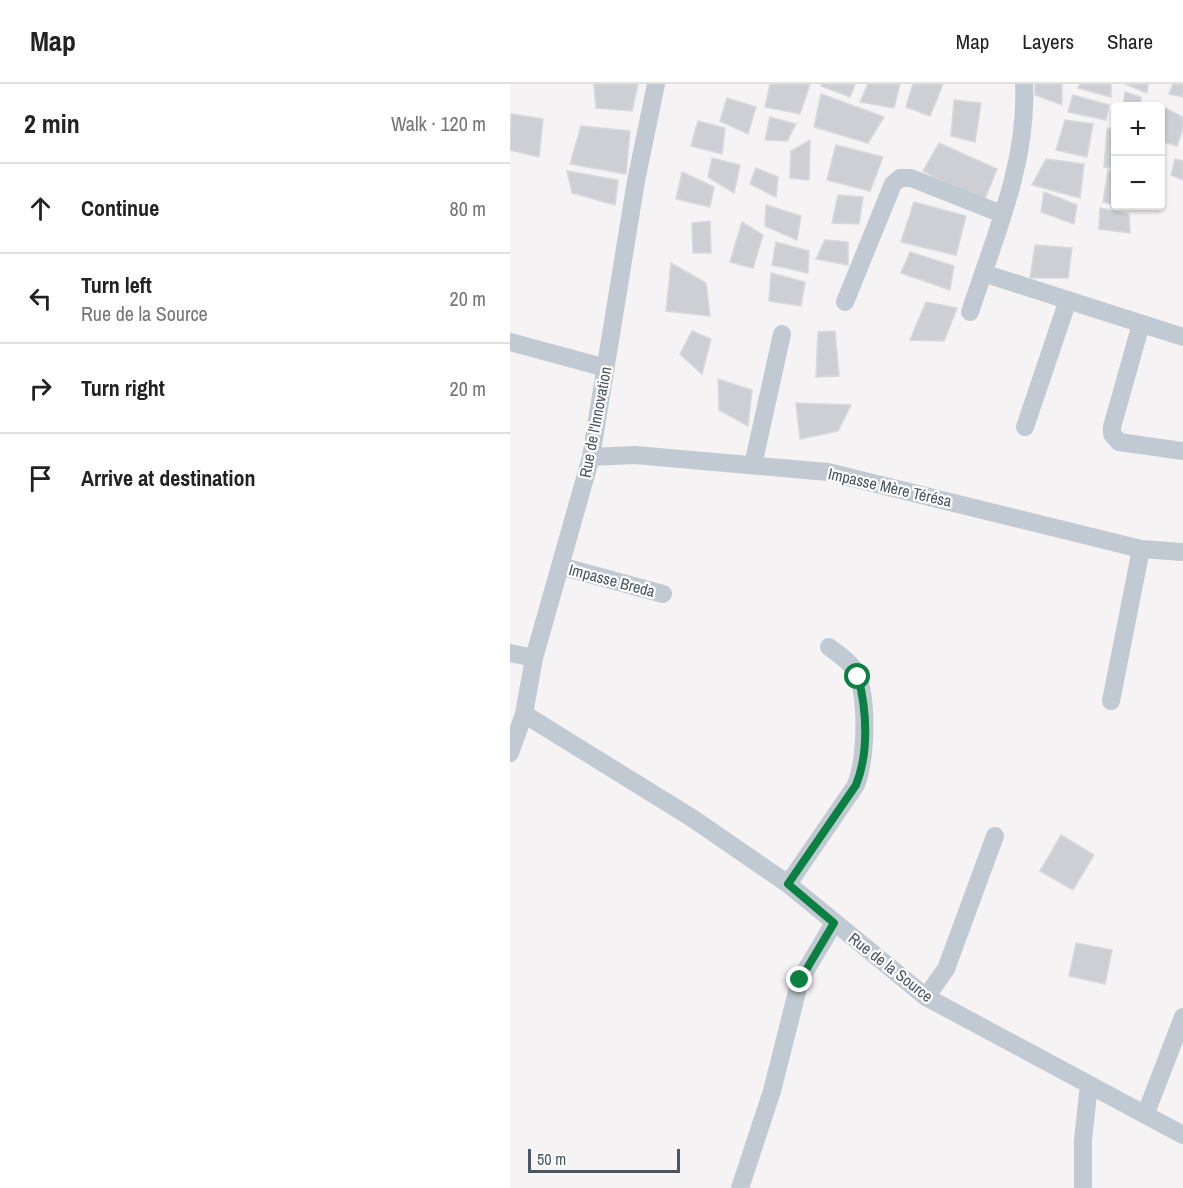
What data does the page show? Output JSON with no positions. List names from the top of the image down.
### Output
{
  "streets": {
    "street": [
      "Rue de l'Innovation",
      "Impasse Mère Térésa",
      "Impasse Breda",
      "Rue de la Source"
    ]
  },
  "crossings": [
    ["Rue de l'Innovation", "Impasse Mère Térésa"],
    ["Rue de l'Innovation", "Impasse Breda"],
    ["Rue de l'Innovation", "Rue de la Source"]
  ],
  "scale_bar": "50 m",
  "page": {
    "header": "Map",
    "nav": ["Map", "Layers", "Share"],
    "heading": ["2 min", "Walk · 120 m"],
    "map_buttons": ["+", "−"],
    "list": [
      ["Continue", "80 m"],
      ["Turn left", "Rue de la Source", "20 m"],
      ["Turn right", "20 m"],
      "Arrive at destination"
    ],
    "scale": "50 m"
  }
}
